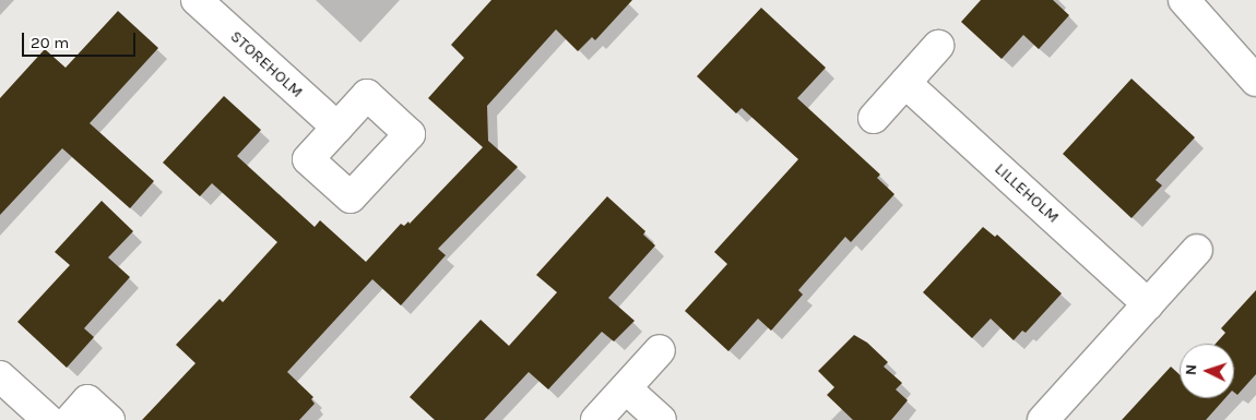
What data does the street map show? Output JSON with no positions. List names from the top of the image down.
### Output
{
  "streets": {
    "street": ["STOREHOLM", "LILLEHOLM"]
  },
  "scale_bar": "20 m",
  "north": "left"
}
